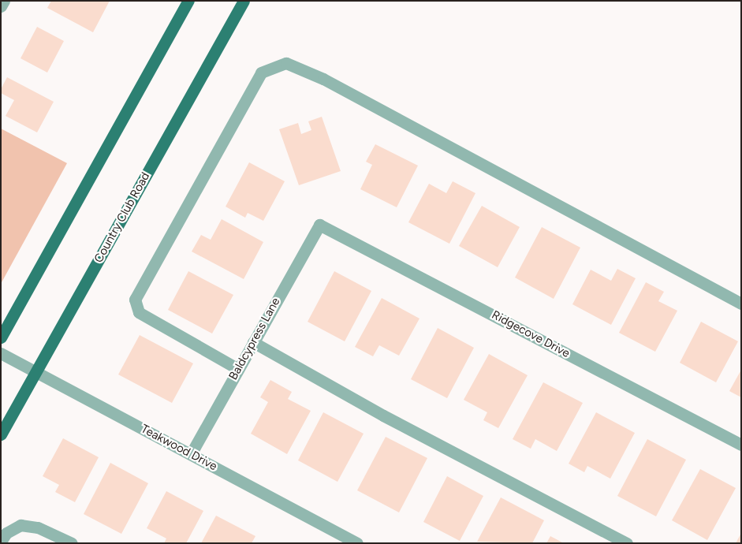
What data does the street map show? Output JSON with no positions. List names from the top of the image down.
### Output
{
  "streets": {
    "main road": ["Country Club Road"],
    "street": ["Ridgecove Drive", "Baldcypress Lane", "Teakwood Drive"]
  },
  "crossings": [
    ["Country Club Road", "Teakwood Drive"],
    ["Ridgecove Drive", "Baldcypress Lane"],
    ["Baldcypress Lane", "Teakwood Drive"]
  ]
}
